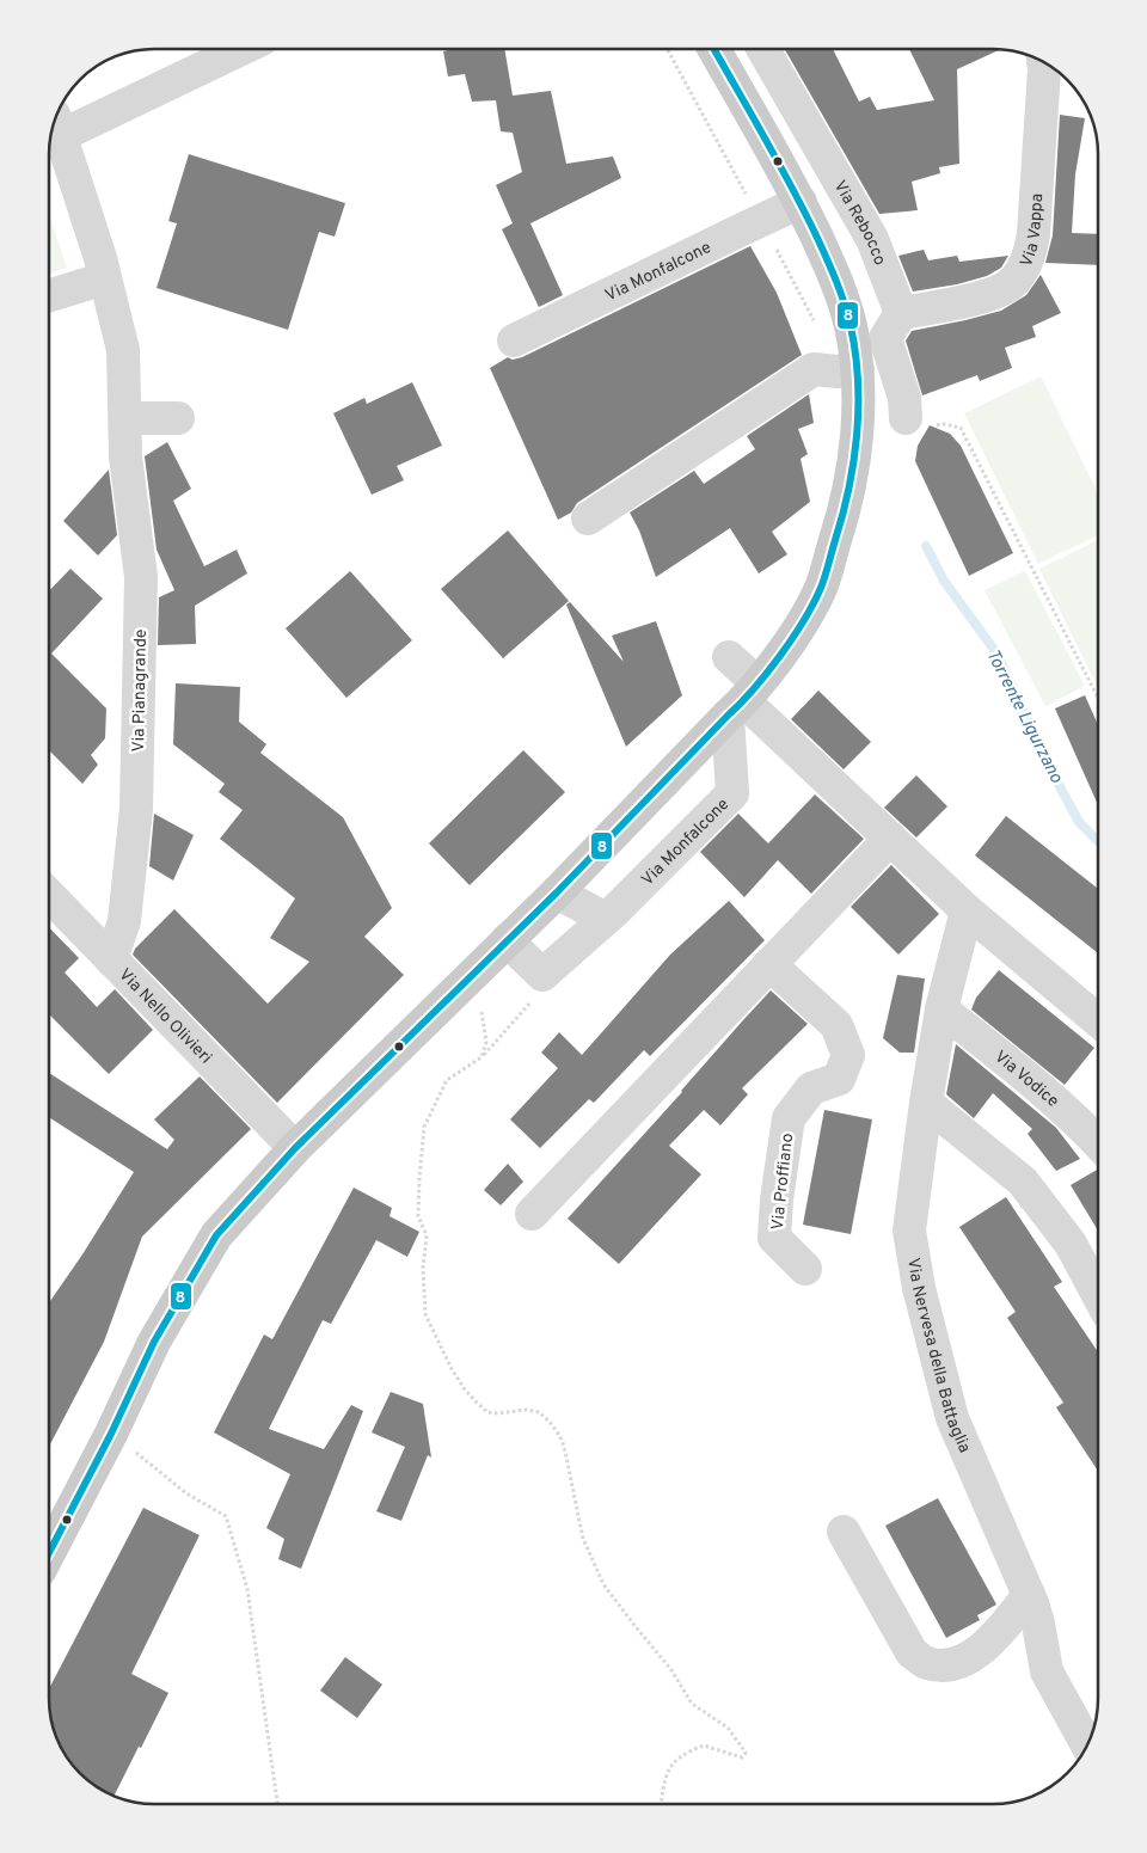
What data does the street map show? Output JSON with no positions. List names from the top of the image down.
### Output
{
  "streets": {
    "street": [
      "Via Rebocco",
      "Via Vappa",
      "Via Monfalcone",
      "Via Pianagrande",
      "Via Nello Olivieri",
      "Via Vodice",
      "Via Proffiano",
      "Via Nervesa della Battaglia"
    ]
  },
  "crossings": [
    ["Via Rebocco", "Via Vappa"],
    ["Via Pianagrande", "Via Nello Olivieri"],
    ["Via Vodice", "Via Nervesa della Battaglia"]
  ],
  "water": ["Torrente Ligurzano"],
  "lines": ["transit line 8"]
}
